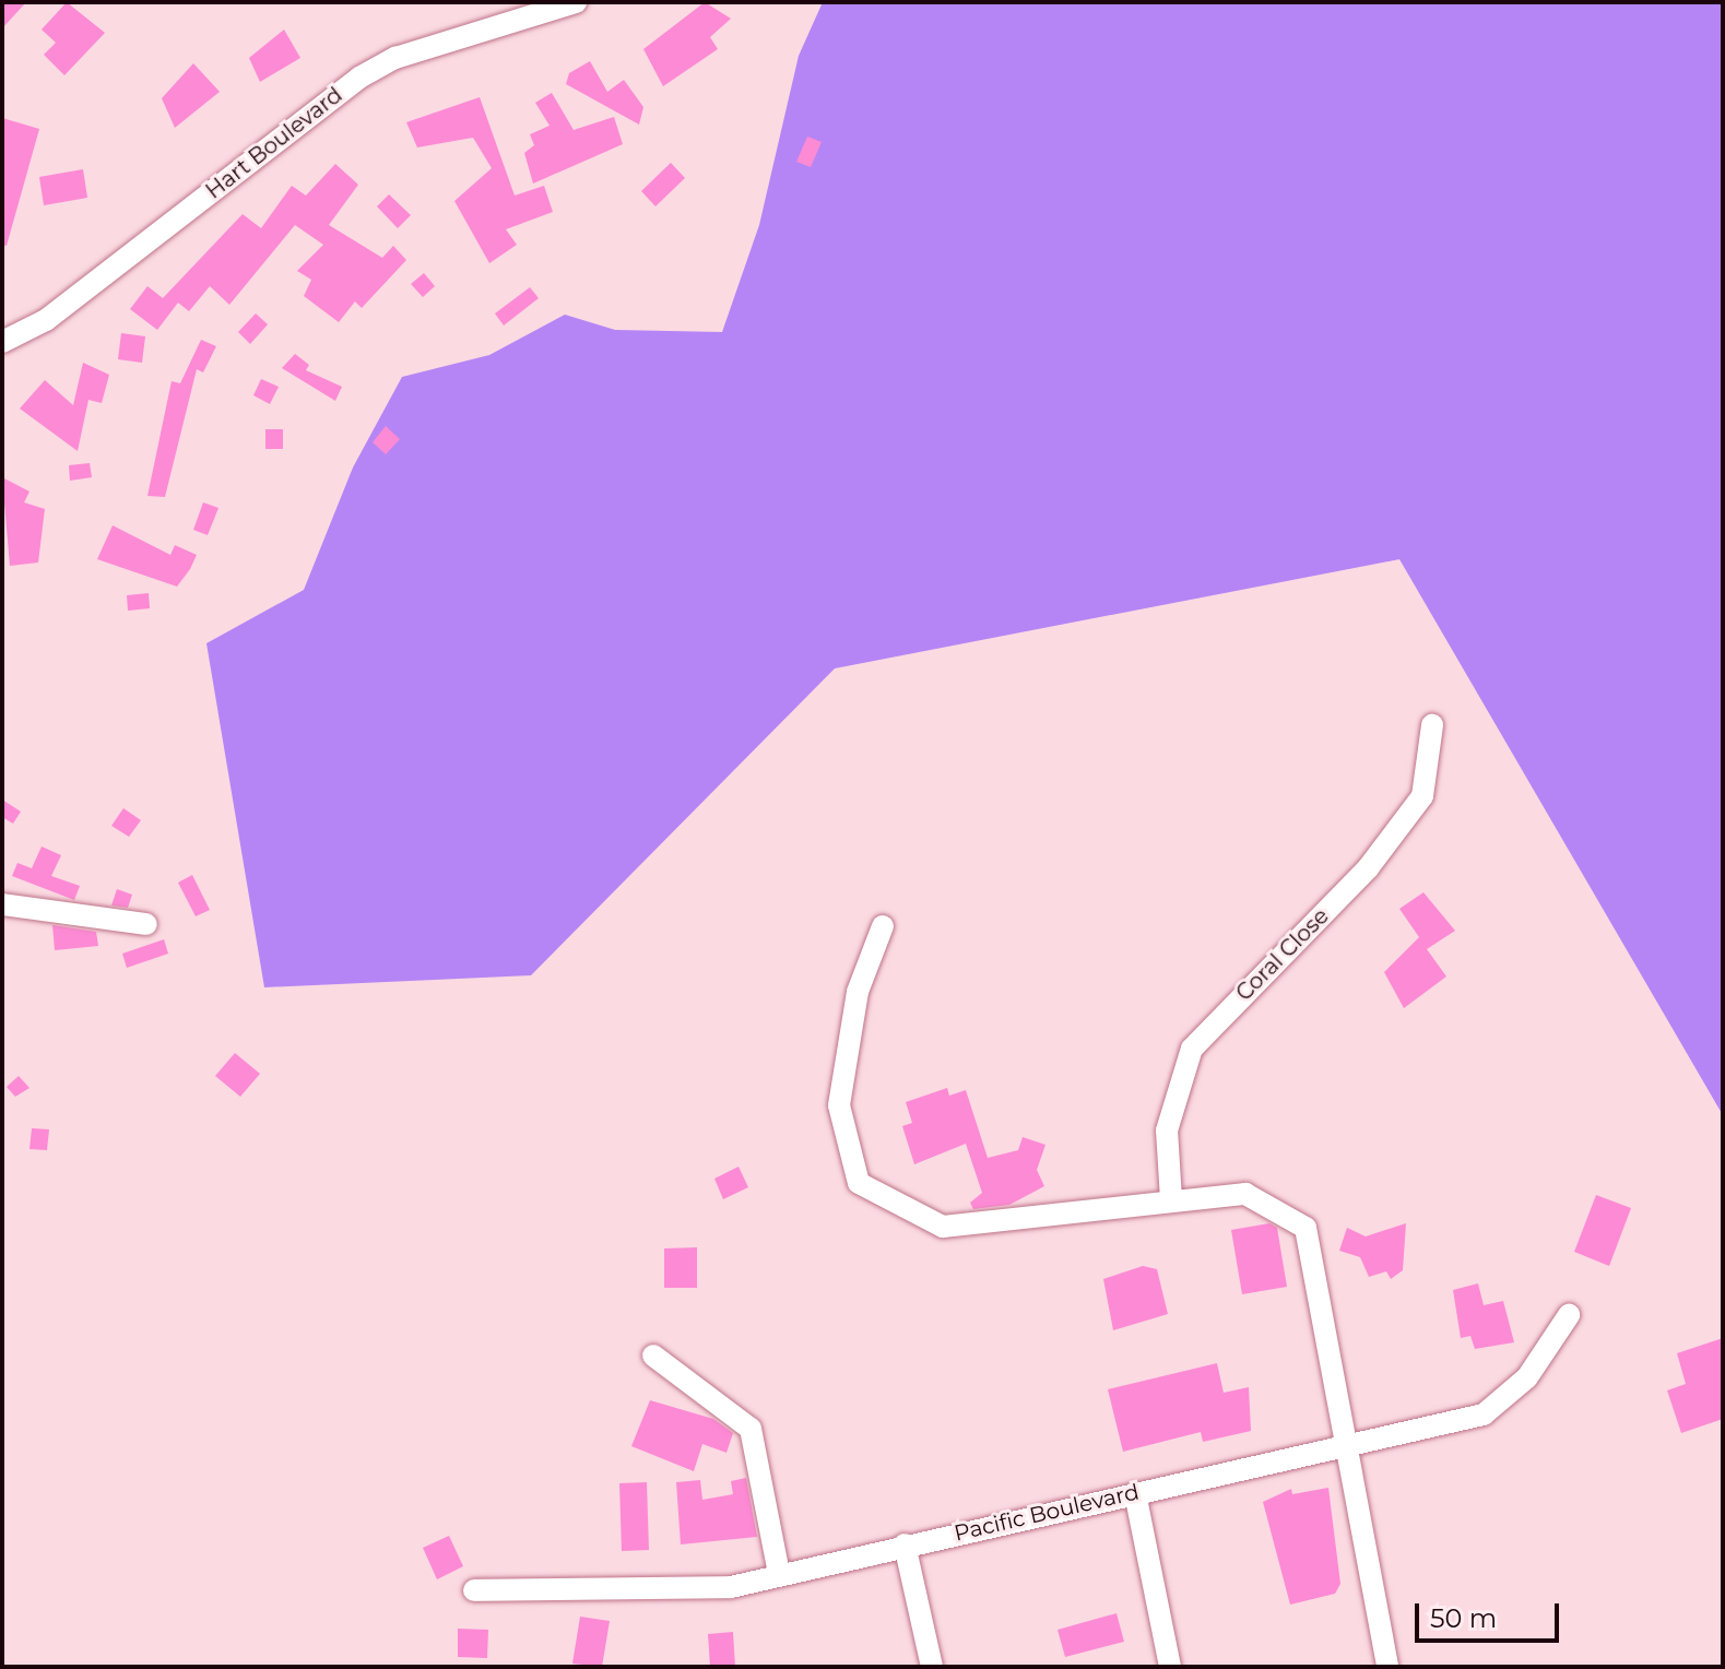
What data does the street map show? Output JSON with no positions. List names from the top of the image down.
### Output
{
  "streets": {
    "street": ["Hart Boulevard", "Coral Close", "Pacific Boulevard"]
  },
  "scale_bar": "50 m"
}
